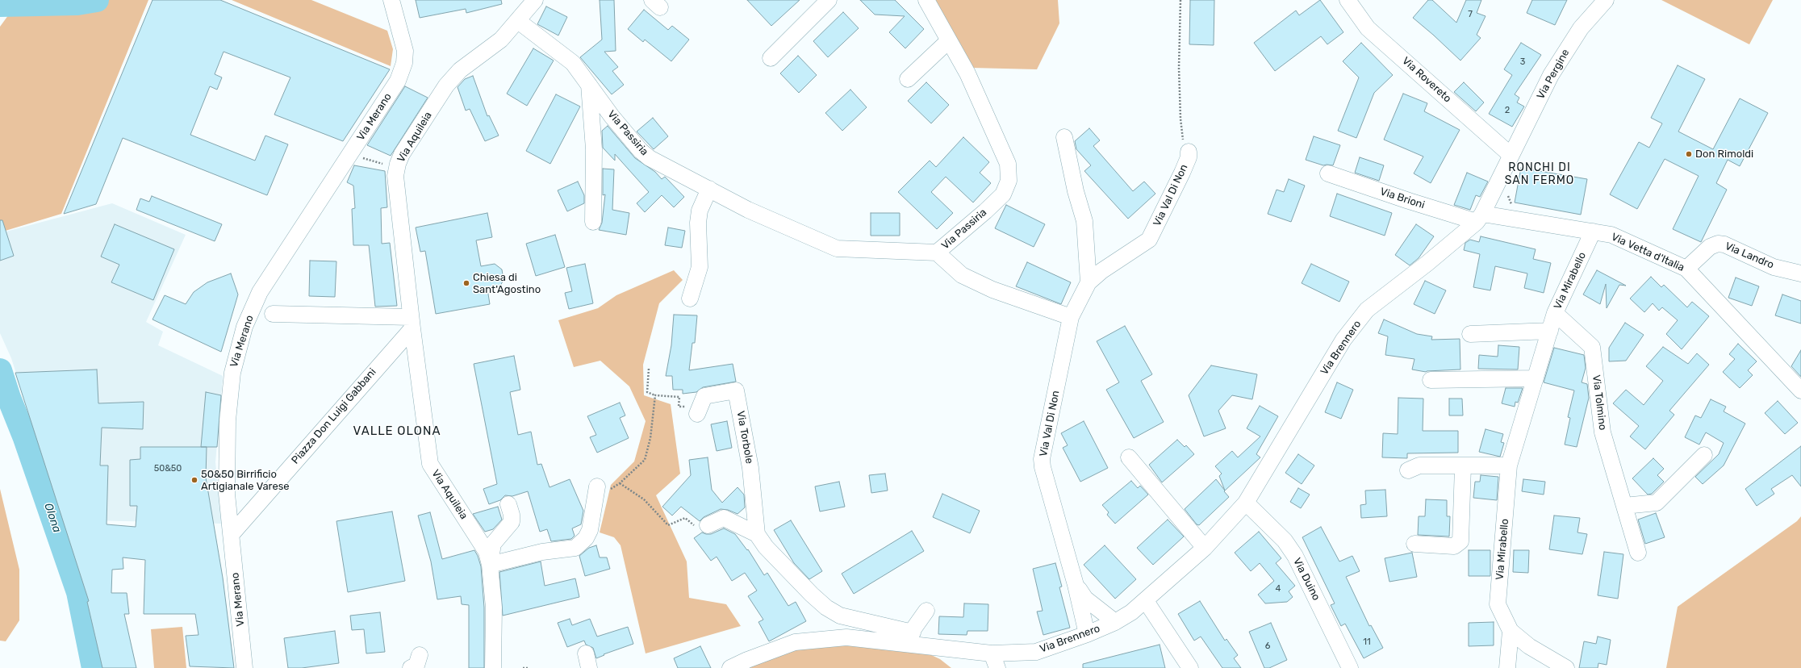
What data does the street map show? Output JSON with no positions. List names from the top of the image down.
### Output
{
  "streets": {
    "street": [
      "Via Pergine",
      "Via Rovereto",
      "Via Merano",
      "Via Passiria",
      "Via Aquileia",
      "Via Val Di Non",
      "Via Brioni",
      "Via Vetta d'Italia",
      "Via Landro",
      "Via Mirabello",
      "Via Brennero",
      "Via Tolmino",
      "Piazza Don Luigi Gabbani",
      "Via Torbole",
      "Via Duino"
    ]
  },
  "crossings": [
    ["Via Pergine", "Via Rovereto"],
    ["Via Pergine", "Via Brennero"],
    ["Via Rovereto", "Via Brennero"],
    ["Via Merano", "Piazza Don Luigi Gabbani"],
    ["Via Passiria", "Via Aquileia"],
    ["Via Aquileia", "Piazza Don Luigi Gabbani"],
    ["Via Val Di Non", "Via Brennero"],
    ["Via Brioni", "Via Vetta d'Italia"],
    ["Via Brioni", "Via Brennero"],
    ["Via Vetta d'Italia", "Via Landro"],
    ["Via Vetta d'Italia", "Via Mirabello"],
    ["Via Vetta d'Italia", "Via Brennero"],
    ["Via Mirabello", "Via Tolmino"],
    ["Via Brennero", "Via Torbole"],
    ["Via Brennero", "Via Duino"]
  ],
  "districts": ["RONCHI DI SAN FERMO", "VALLE OLONA"],
  "water": ["Olona"],
  "places": ["Don Rimoldi", "Chiesa di Sant'Agostino", "50&50 Birrificio Artigianale Varese"],
  "house_numbers": [
    "7",
    "3",
    "2",
    "50&50",
    "4",
    "11",
    "6"
  ]
}
